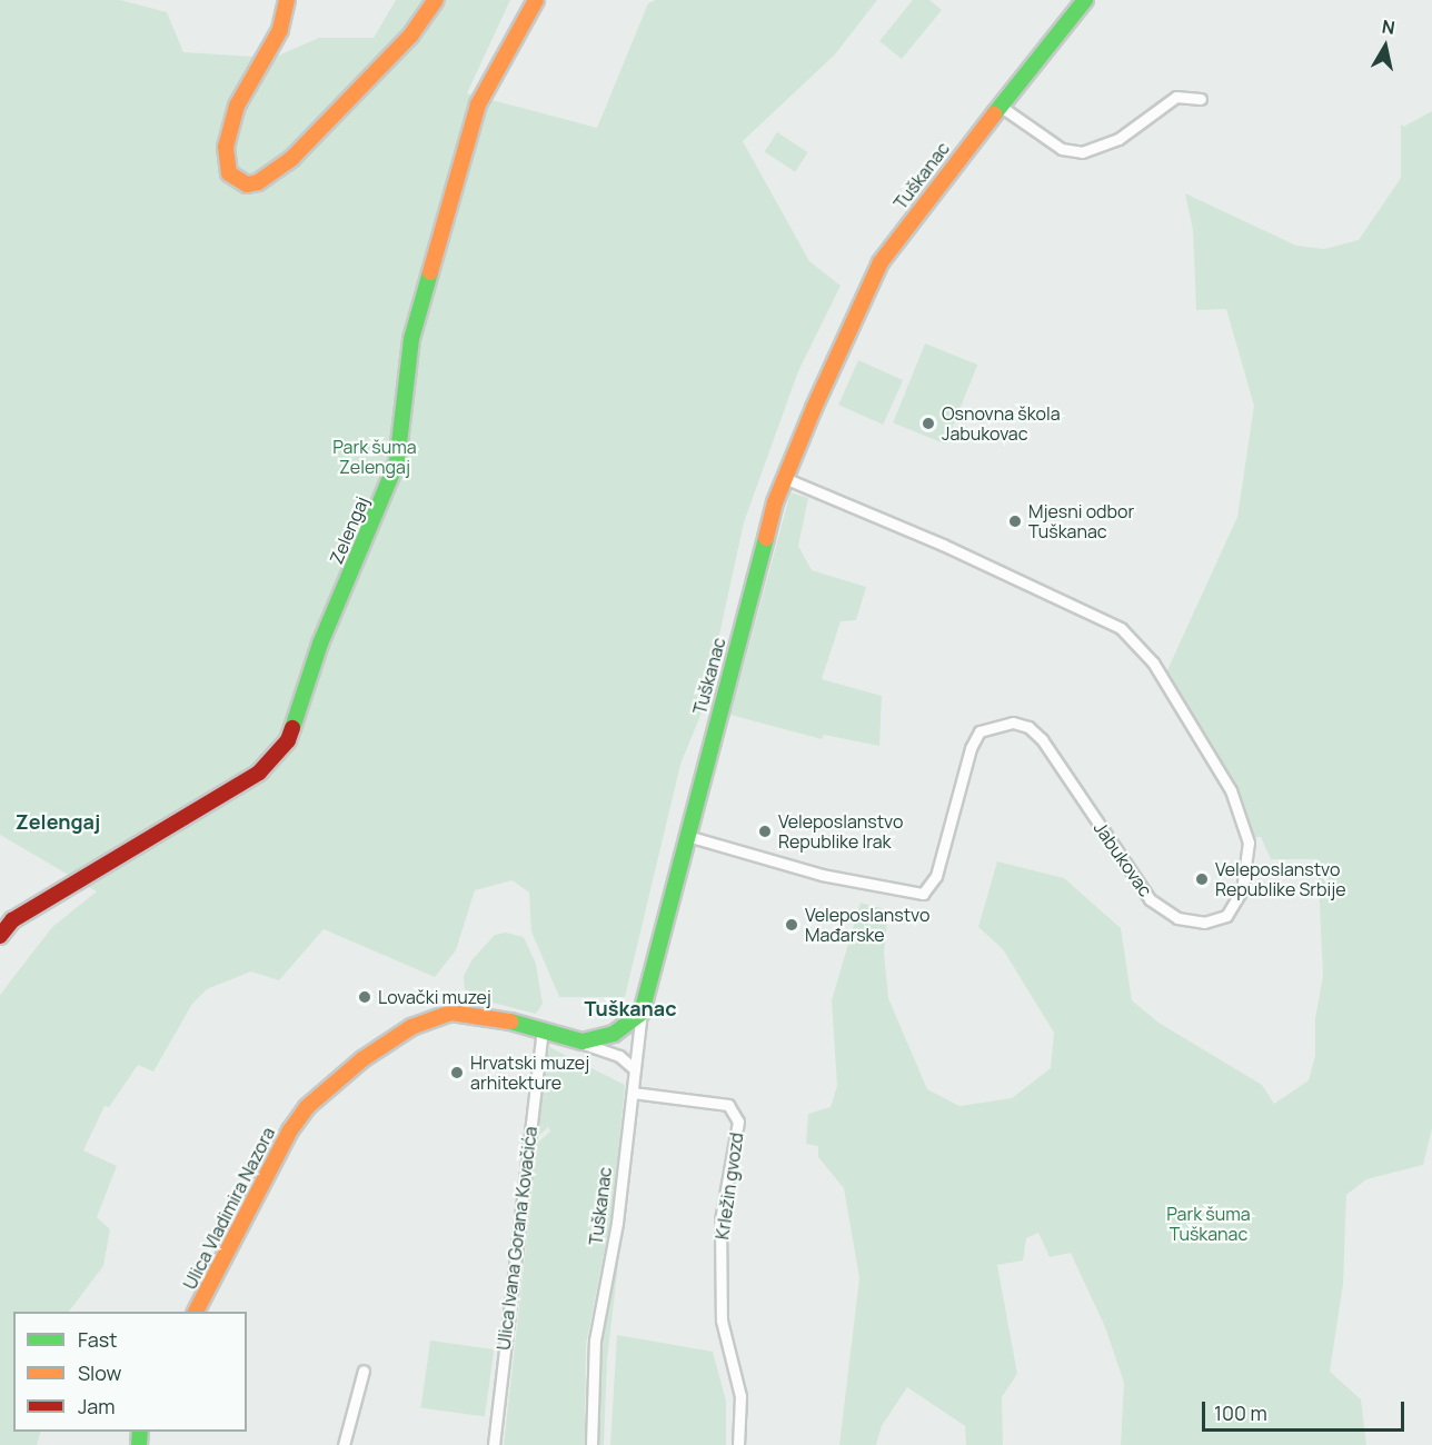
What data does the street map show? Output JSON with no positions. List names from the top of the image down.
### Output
{
  "streets": {
    "street": [
      "Tuškanac",
      "Zelengaj",
      "Jabukovac",
      "Krležin gvozd",
      "Ulica Vladimira Nazora",
      "Ulica Ivana Gorana Kovačića"
    ]
  },
  "crossings": [
    ["Tuškanac", "Jabukovac"],
    ["Tuškanac", "Krležin gvozd"],
    ["Tuškanac", "Ulica Vladimira Nazora"],
    ["Ulica Vladimira Nazora", "Ulica Ivana Gorana Kovačića"]
  ],
  "districts": ["Zelengaj", "Tuškanac"],
  "parks": ["Park šuma Zelengaj", "Park šuma Tuškanac"],
  "places": [
    "Osnovna škola Jabukovac",
    "Mjesni odbor Tuškanac",
    "Veleposlanstvo Republike Irak",
    "Veleposlanstvo Republike Srbije",
    "Veleposlanstvo Mađarske",
    "Lovački muzej",
    "Hrvatski muzej arhitekture"
  ],
  "legend": ["Fast", "Slow", "Jam"],
  "scale_bar": "100 m",
  "north": "top"
}
